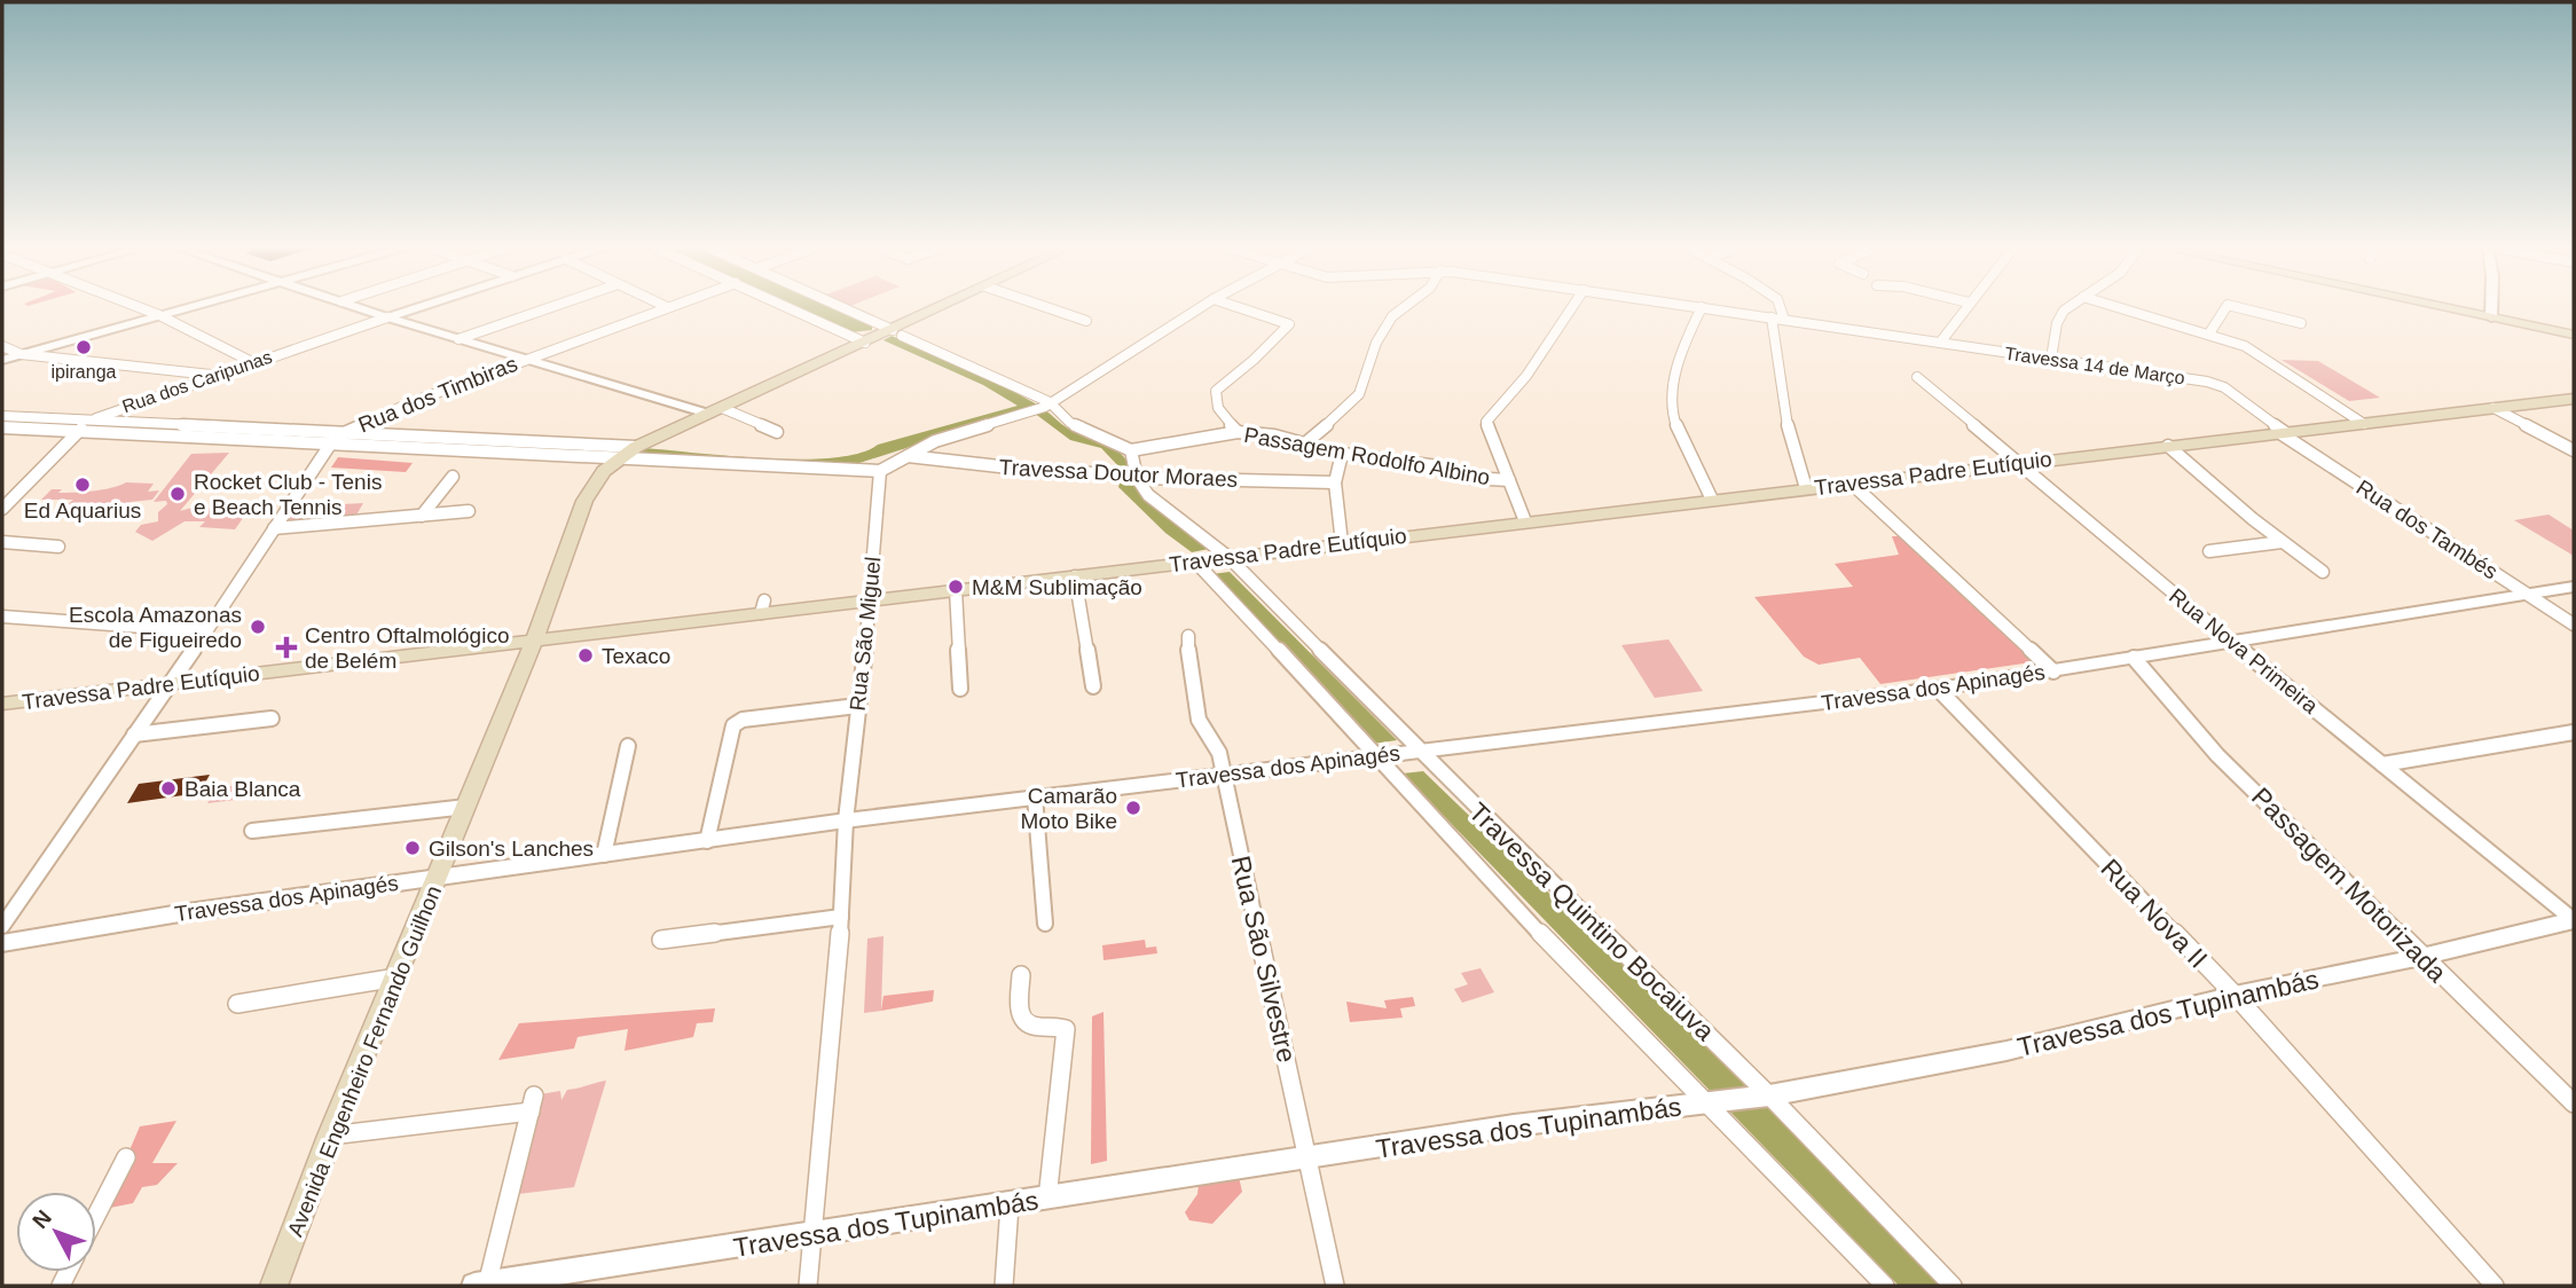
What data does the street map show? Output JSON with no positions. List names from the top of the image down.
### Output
{
  "streets": {
    "main road": ["Travessa Padre Eutíquio", "Avenida Engenheiro Fernando Guilhon"],
    "street": [
      "Travessa 14 de Março",
      "Rua dos Caripunas",
      "Rua dos Timbiras",
      "Passagem Rodolfo Albino",
      "Travessa Doutor Moraes",
      "Rua dos Tambés",
      "Rua São Miguel",
      "Rua Nova Primeira",
      "Travessa dos Apinagés",
      "Passagem Motorizada",
      "Rua Nova II",
      "Travessa Quintino Bocaiuva",
      "Rua São Silvestre",
      "Travessa dos Tupinambás"
    ]
  },
  "crossings": [
    ["Travessa 14 de Março", "Travessa Padre Eutíquio"],
    ["Travessa 14 de Março", "Rua dos Tambés"],
    ["Rua dos Timbiras", "Travessa Padre Eutíquio"],
    ["Travessa Doutor Moraes", "Travessa Quintino Bocaiuva"],
    ["Travessa Padre Eutíquio", "Rua dos Tambés"],
    ["Travessa Padre Eutíquio", "Rua São Miguel"],
    ["Travessa Padre Eutíquio", "Rua Nova Primeira"],
    ["Travessa Padre Eutíquio", "Travessa Quintino Bocaiuva"],
    ["Travessa Padre Eutíquio", "Avenida Engenheiro Fernando Guilhon"],
    ["Rua dos Tambés", "Travessa dos Apinagés"],
    ["Rua São Miguel", "Travessa dos Apinagés"],
    ["Rua São Miguel", "Travessa dos Tupinambás"],
    ["Rua Nova Primeira", "Travessa dos Apinagés"],
    ["Rua Nova Primeira", "Travessa dos Tupinambás"],
    ["Travessa dos Apinagés", "Passagem Motorizada"],
    ["Travessa dos Apinagés", "Rua Nova II"],
    ["Travessa dos Apinagés", "Travessa Quintino Bocaiuva"],
    ["Travessa dos Apinagés", "Rua São Silvestre"],
    ["Travessa dos Apinagés", "Avenida Engenheiro Fernando Guilhon"],
    ["Passagem Motorizada", "Travessa dos Tupinambás"],
    ["Rua Nova II", "Travessa dos Tupinambás"],
    ["Travessa Quintino Bocaiuva", "Travessa dos Tupinambás"],
    ["Rua São Silvestre", "Travessa dos Tupinambás"]
  ],
  "places": {
    "other": [
      "ipiranga",
      "Ed Aquarius",
      "Rocket Club - Tenis e Beach Tennis",
      "M&M Sublimação",
      "Escola Amazonas de Figueiredo",
      "Texaco",
      "Baia Blanca",
      "Camarão Moto Bike",
      "Gilson's Lanches"
    ],
    "health": ["Centro Oftalmológico de Belém"]
  },
  "north": "top left"
}
